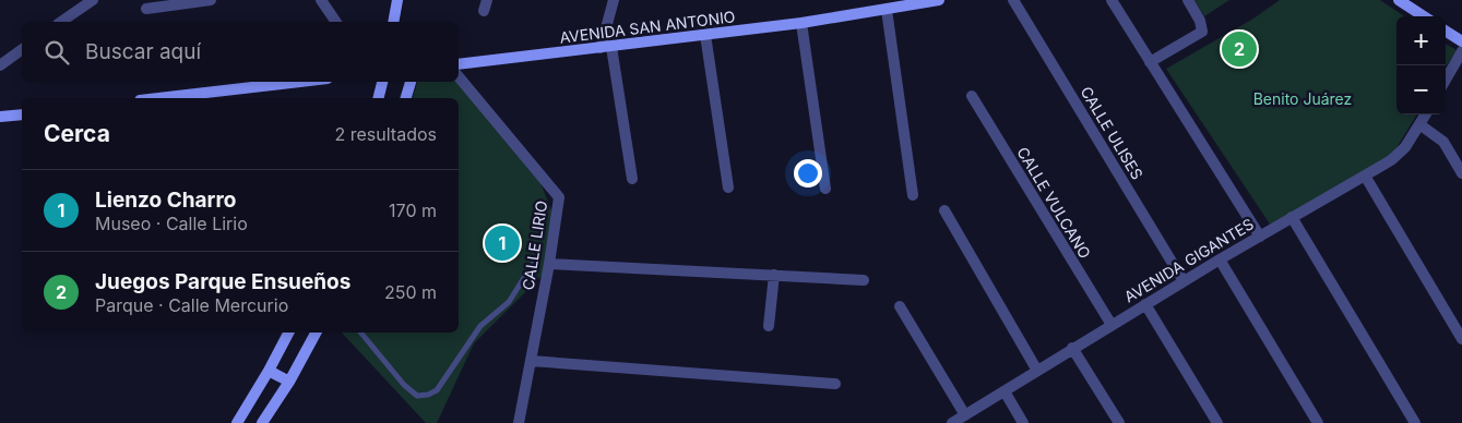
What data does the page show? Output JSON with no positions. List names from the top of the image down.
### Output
{
  "streets": {
    "street": [
      "AVENIDA SAN ANTONIO",
      "CALLE ULISES",
      "CALLE VULCANO",
      "CALLE LIRIO",
      "AVENIDA GIGANTES"
    ]
  },
  "crossings": [
    ["CALLE ULISES", "AVENIDA GIGANTES"],
    ["CALLE VULCANO", "AVENIDA GIGANTES"]
  ],
  "parks": ["Benito Juárez"],
  "page": {
    "map_buttons": ["+", "−"],
    "search": "Buscar aquí",
    "pins": ["2", "1"],
    "heading": ["Cerca", "2 resultados"],
    "list": [
      {
        "mark": "1",
        "name": "Lienzo Charro",
        "note": "Museo · Calle Lirio",
        "value": "170 m"
      },
      {
        "mark": "2",
        "name": "Juegos Parque Ensueños",
        "note": "Parque · Calle Mercurio",
        "value": "250 m"
      }
    ]
  }
}
